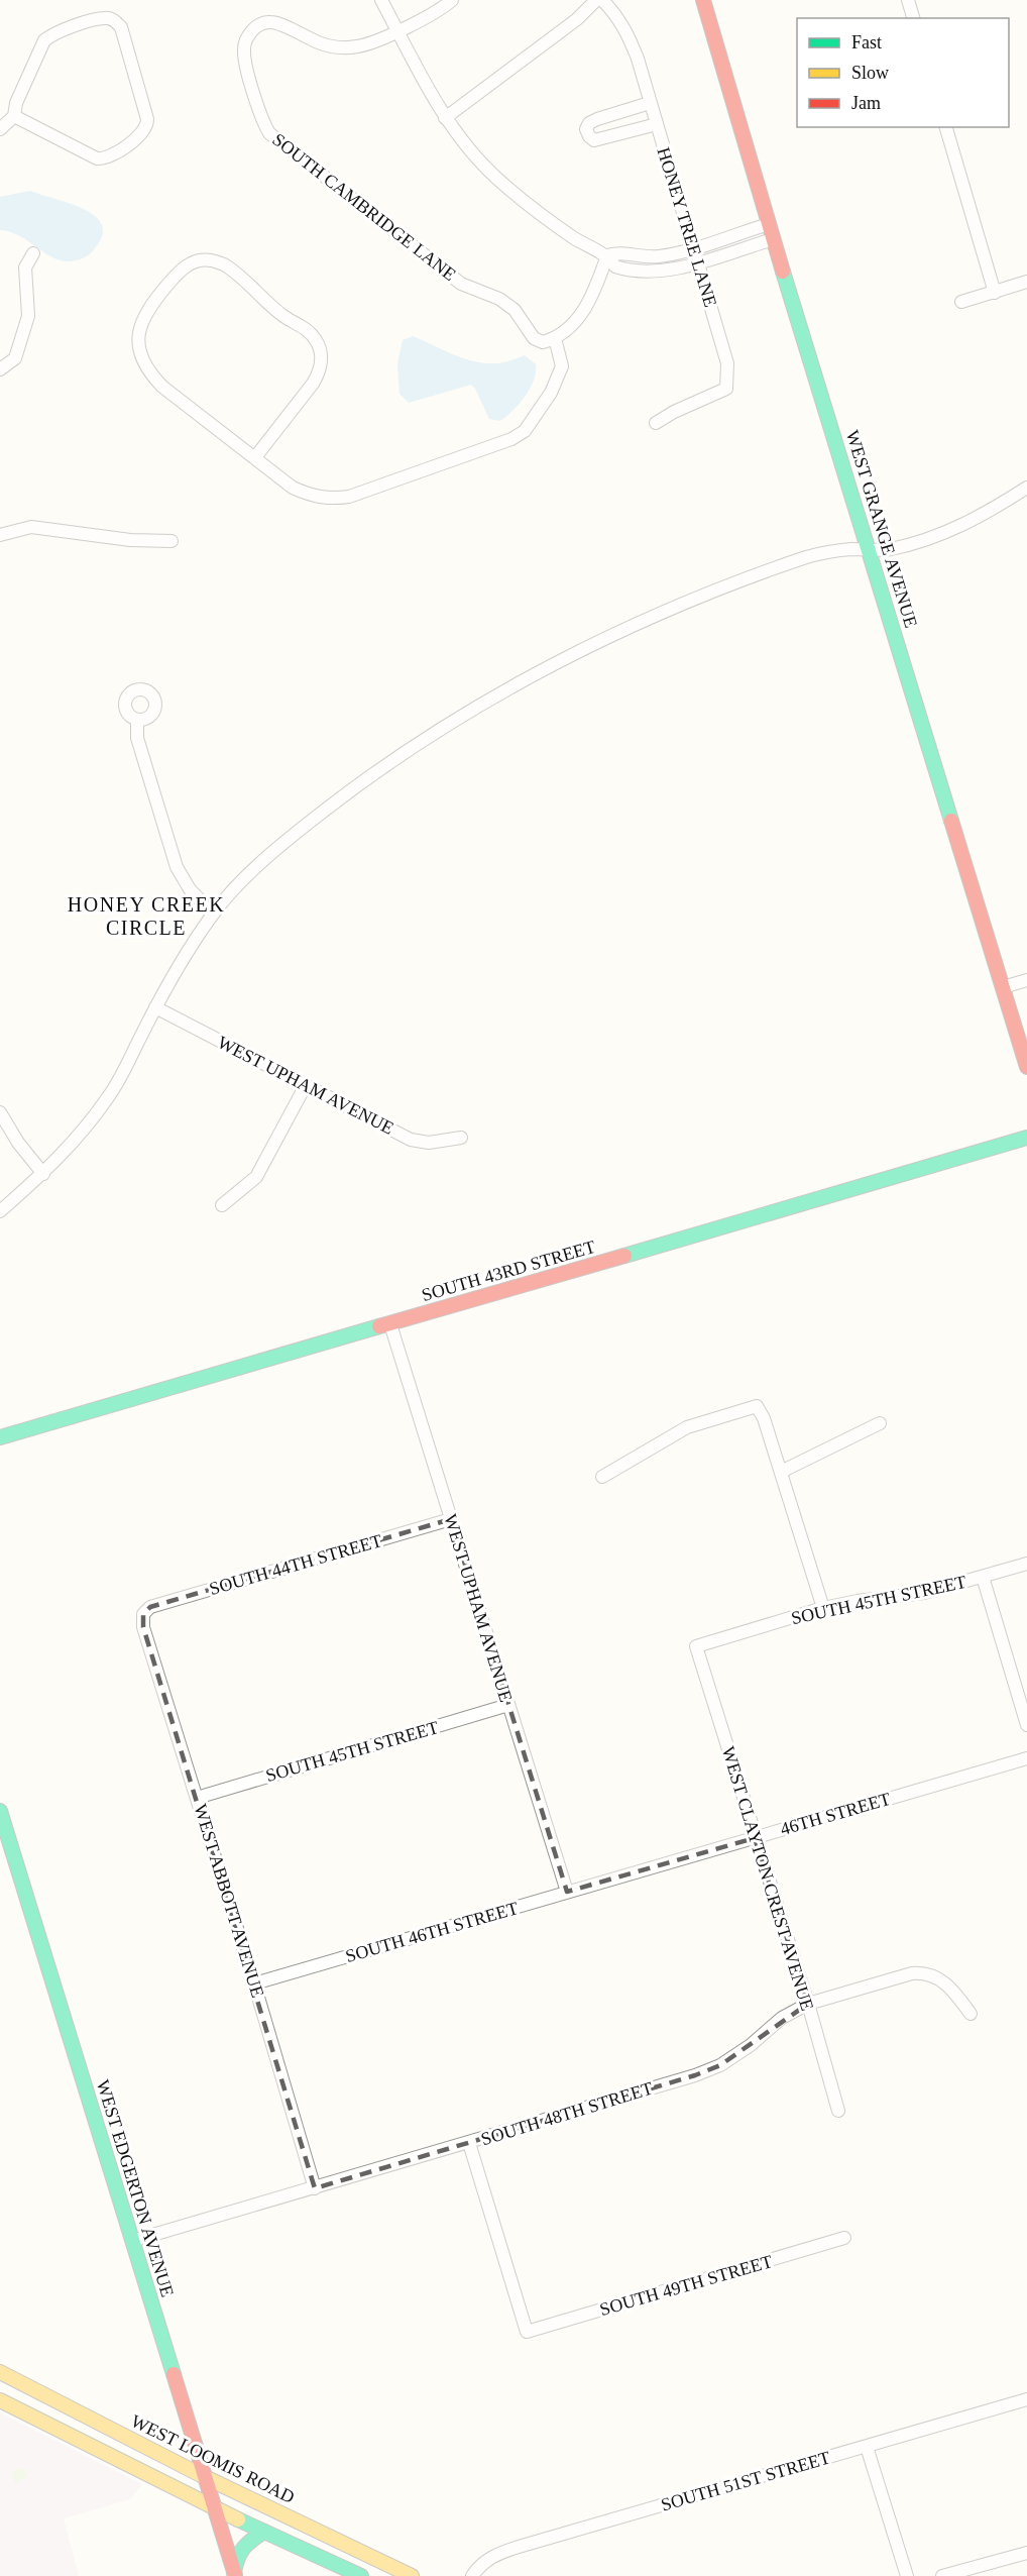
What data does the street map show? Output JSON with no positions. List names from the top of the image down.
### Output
{
  "streets": {
    "street": [
      "SOUTH CAMBRIDGE LANE",
      "HONEY TREE LANE",
      "WEST GRANGE AVENUE",
      "WEST UPHAM AVENUE",
      "SOUTH 43RD STREET",
      "SOUTH 44TH STREET",
      "SOUTH 45TH STREET",
      "46TH STREET",
      "WEST CLAYTON CREST AVENUE",
      "WEST ABBOTT AVENUE",
      "SOUTH 46TH STREET",
      "SOUTH 48TH STREET",
      "WEST EDGERTON AVENUE",
      "SOUTH 49TH STREET",
      "WEST LOOMIS ROAD",
      "SOUTH 51ST STREET"
    ]
  },
  "crossings": [
    ["WEST UPHAM AVENUE", "SOUTH 43RD STREET"],
    ["WEST UPHAM AVENUE", "SOUTH 44TH STREET"],
    ["WEST UPHAM AVENUE", "SOUTH 45TH STREET"],
    ["WEST UPHAM AVENUE", "SOUTH 46TH STREET"],
    ["SOUTH 44TH STREET", "WEST ABBOTT AVENUE"],
    ["SOUTH 45TH STREET", "WEST CLAYTON CREST AVENUE"],
    ["SOUTH 45TH STREET", "WEST ABBOTT AVENUE"],
    ["46TH STREET", "WEST CLAYTON CREST AVENUE"],
    ["46TH STREET", "SOUTH 46TH STREET"],
    ["WEST CLAYTON CREST AVENUE", "SOUTH 48TH STREET"],
    ["WEST ABBOTT AVENUE", "SOUTH 46TH STREET"],
    ["WEST ABBOTT AVENUE", "SOUTH 48TH STREET"],
    ["SOUTH 48TH STREET", "WEST EDGERTON AVENUE"],
    ["SOUTH 48TH STREET", "SOUTH 49TH STREET"],
    ["WEST EDGERTON AVENUE", "WEST LOOMIS ROAD"]
  ],
  "districts": ["HONEY CREEK CIRCLE"],
  "legend": ["Fast", "Slow", "Jam"]
}
